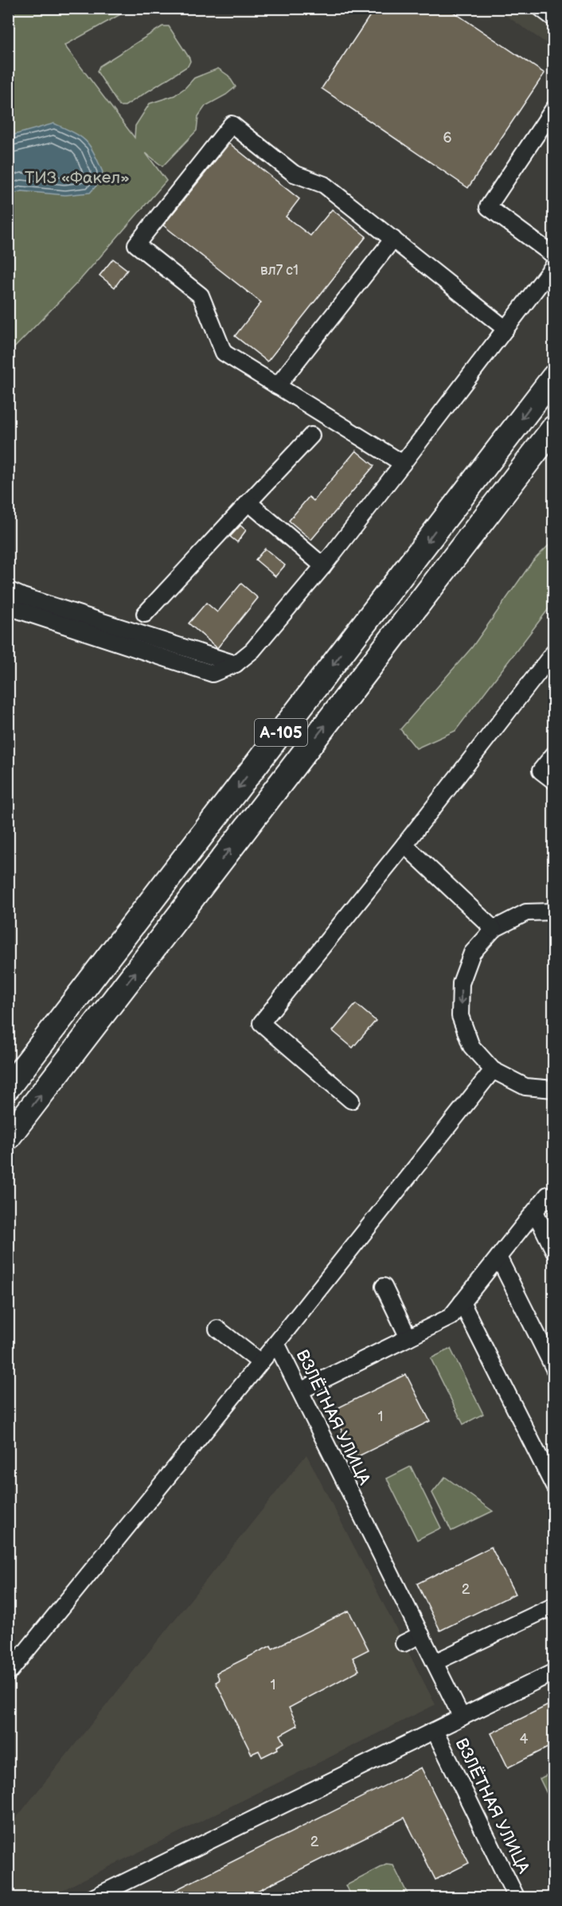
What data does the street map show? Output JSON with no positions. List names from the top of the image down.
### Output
{
  "streets": {
    "highway": ["А-105"],
    "street": ["ВЗЛЁТНАЯ УЛИЦА"]
  },
  "parks": ["ТИЗ «Факел»"],
  "house_numbers": [
    "6",
    "вл7 с1",
    "1",
    "2",
    "1",
    "4",
    "2"
  ]
}
